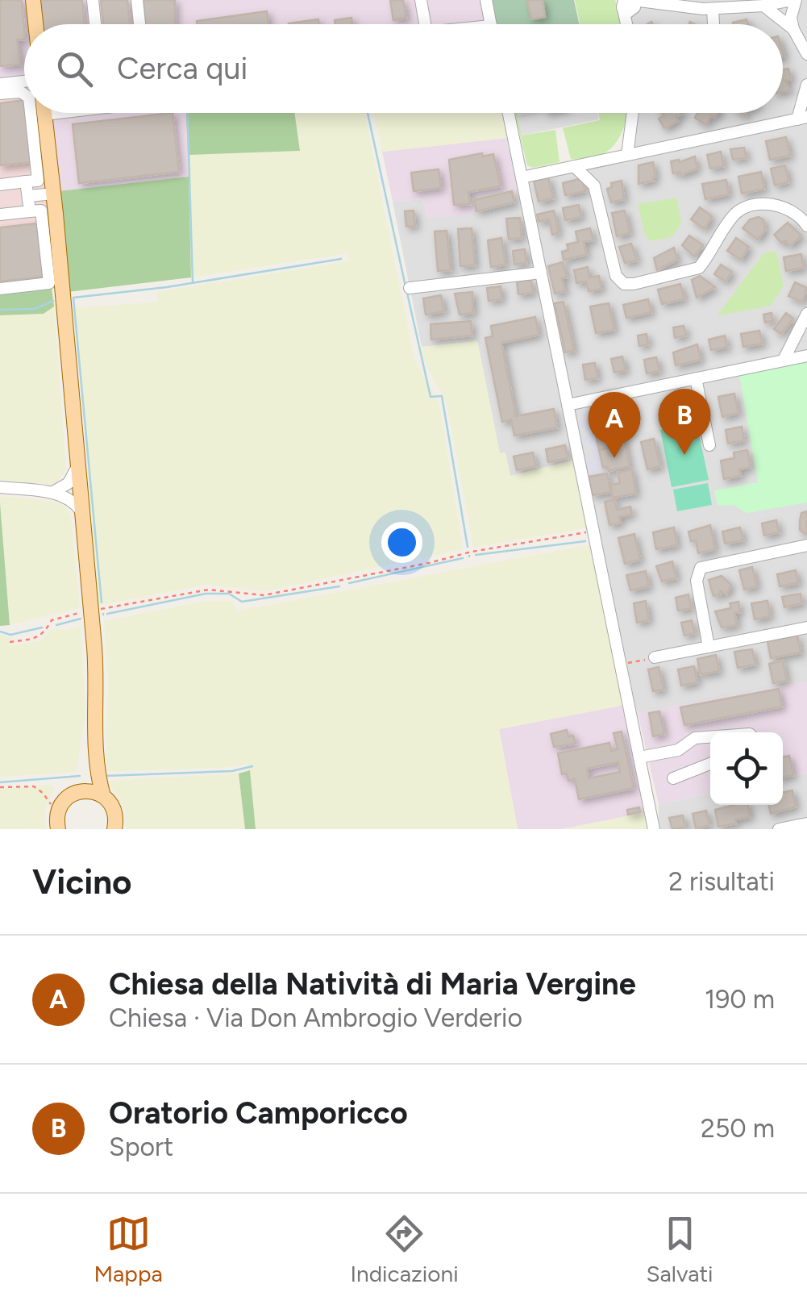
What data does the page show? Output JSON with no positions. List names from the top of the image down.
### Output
{
  "page": {
    "search": "Cerca qui",
    "pins": ["B", "A"],
    "heading": ["Vicino", "2 risultati"],
    "list": [
      {
        "mark": "A",
        "name": "Chiesa della Natività di Maria Vergine",
        "note": "Chiesa · Via Don Ambrogio Verderio",
        "value": "190 m"
      },
      {
        "mark": "B",
        "name": "Oratorio Camporicco",
        "note": "Sport",
        "value": "250 m"
      }
    ],
    "nav": ["Mappa", "Indicazioni", "Salvati"]
  }
}
